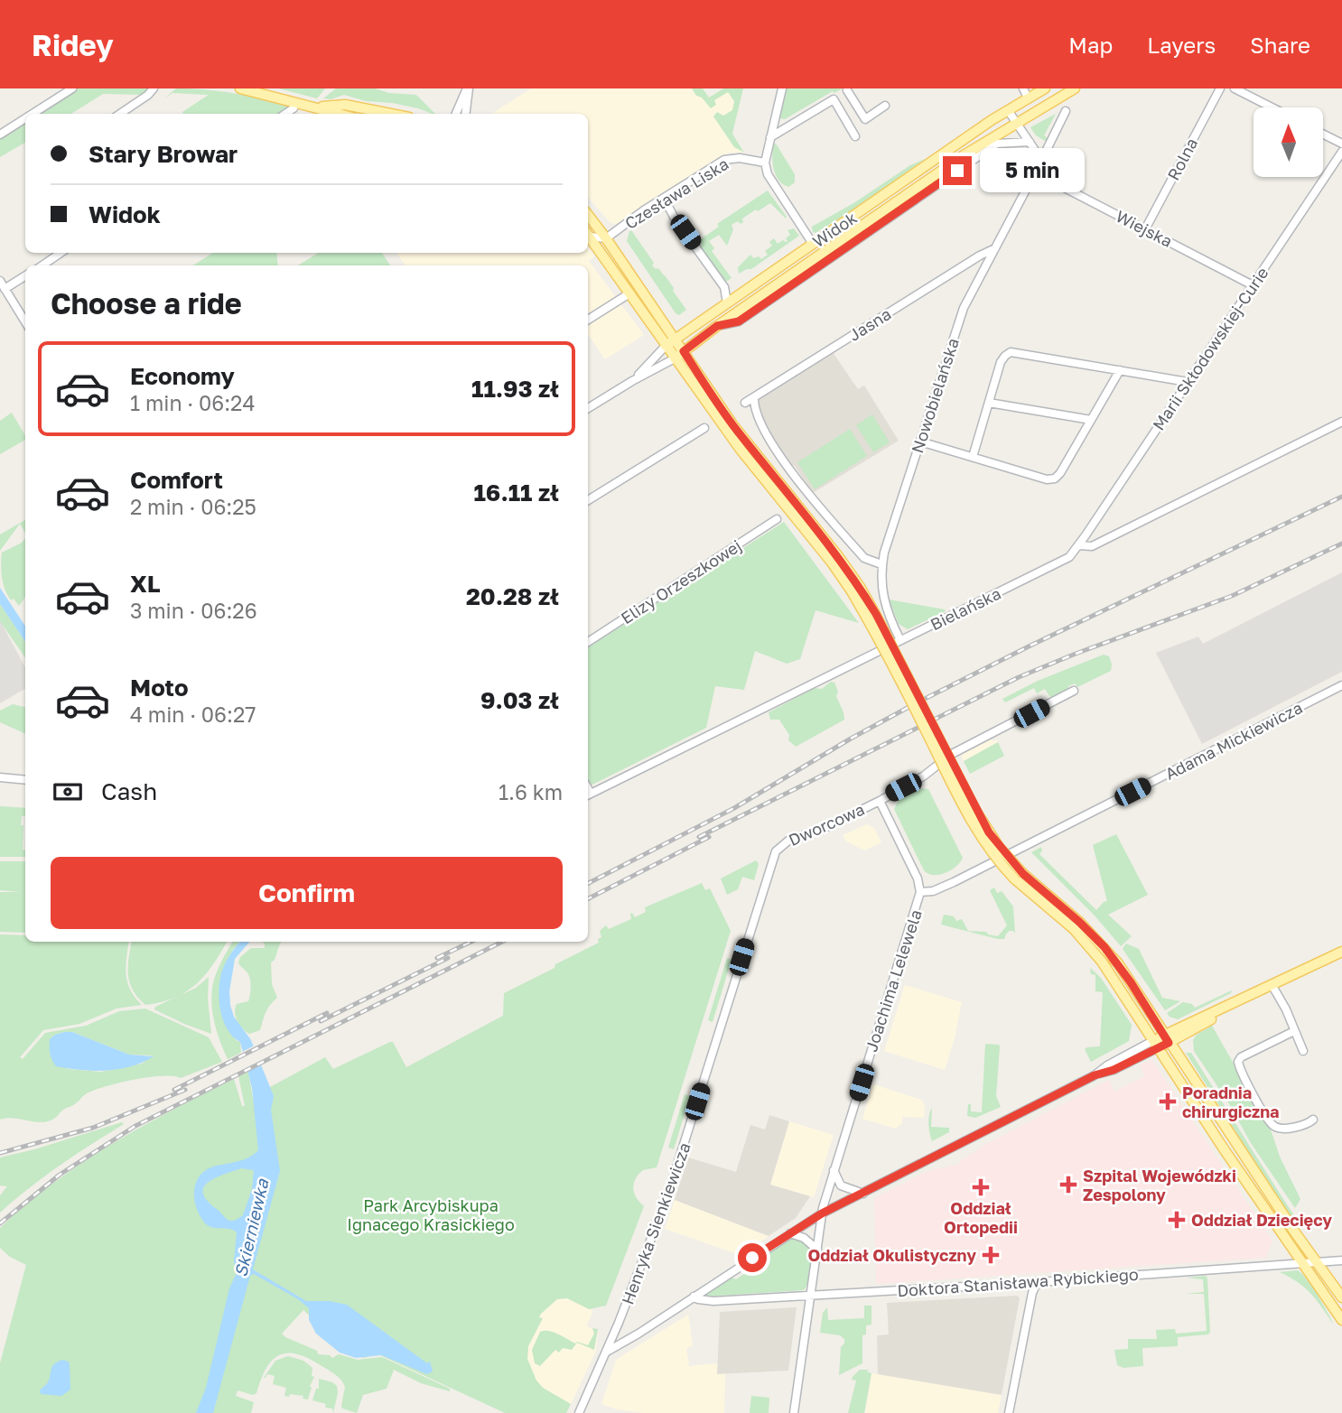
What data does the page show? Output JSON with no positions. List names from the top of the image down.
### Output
{
  "streets": {
    "main road": ["Widok"],
    "street": [
      "Rolna",
      "Czesława Liska",
      "Wiejska",
      "Jasna",
      "Marii Skłodowskiej-Curie",
      "Nowobielańska",
      "Elizy Orzeszkowej",
      "Bielańska",
      "Adama Mickiewicza",
      "Dworcowa",
      "Joachima Lelewela",
      "Henryka Sienkiewicza",
      "Doktora Stanisława Rybickiego"
    ]
  },
  "crossings": [
    ["Rolna", "Wiejska"],
    ["Wiejska", "Marii Skłodowskiej-Curie"],
    ["Wiejska", "Nowobielańska"],
    ["Jasna", "Nowobielańska"],
    ["Marii Skłodowskiej-Curie", "Bielańska"],
    ["Nowobielańska", "Bielańska"],
    ["Adama Mickiewicza", "Joachima Lelewela"],
    ["Dworcowa", "Henryka Sienkiewicza"],
    ["Joachima Lelewela", "Doktora Stanisława Rybickiego"]
  ],
  "water": ["Skierniewka"],
  "parks": ["Park Arcybiskupa Ignacego Krasickiego"],
  "places": {
    "health": [
      "Poradnia chirurgiczna",
      "Szpital Wojewódzki Zespolony",
      "Oddział Ortopedii",
      "Oddział Dziecięcy",
      "Oddział Okulistyczny"
    ]
  },
  "north": "top",
  "page": {
    "header": "Ridey",
    "nav": ["Map", "Layers", "Share"],
    "banner": ["Stary Browar", "Widok"],
    "bubble": "5 min",
    "heading": "Choose a ride",
    "list": [
      {
        "name": "Economy",
        "note": "1 min · 06:24",
        "value": "11.93 zł"
      },
      {
        "name": "Comfort",
        "note": "2 min · 06:25",
        "value": "16.11 zł"
      },
      {
        "name": "XL",
        "note": "3 min · 06:26",
        "value": "20.28 zł"
      },
      {
        "name": "Moto",
        "note": "4 min · 06:27",
        "value": "9.03 zł"
      }
    ],
    "pay": ["Cash", "1.6 km"],
    "buttons": "Confirm"
  }
}
